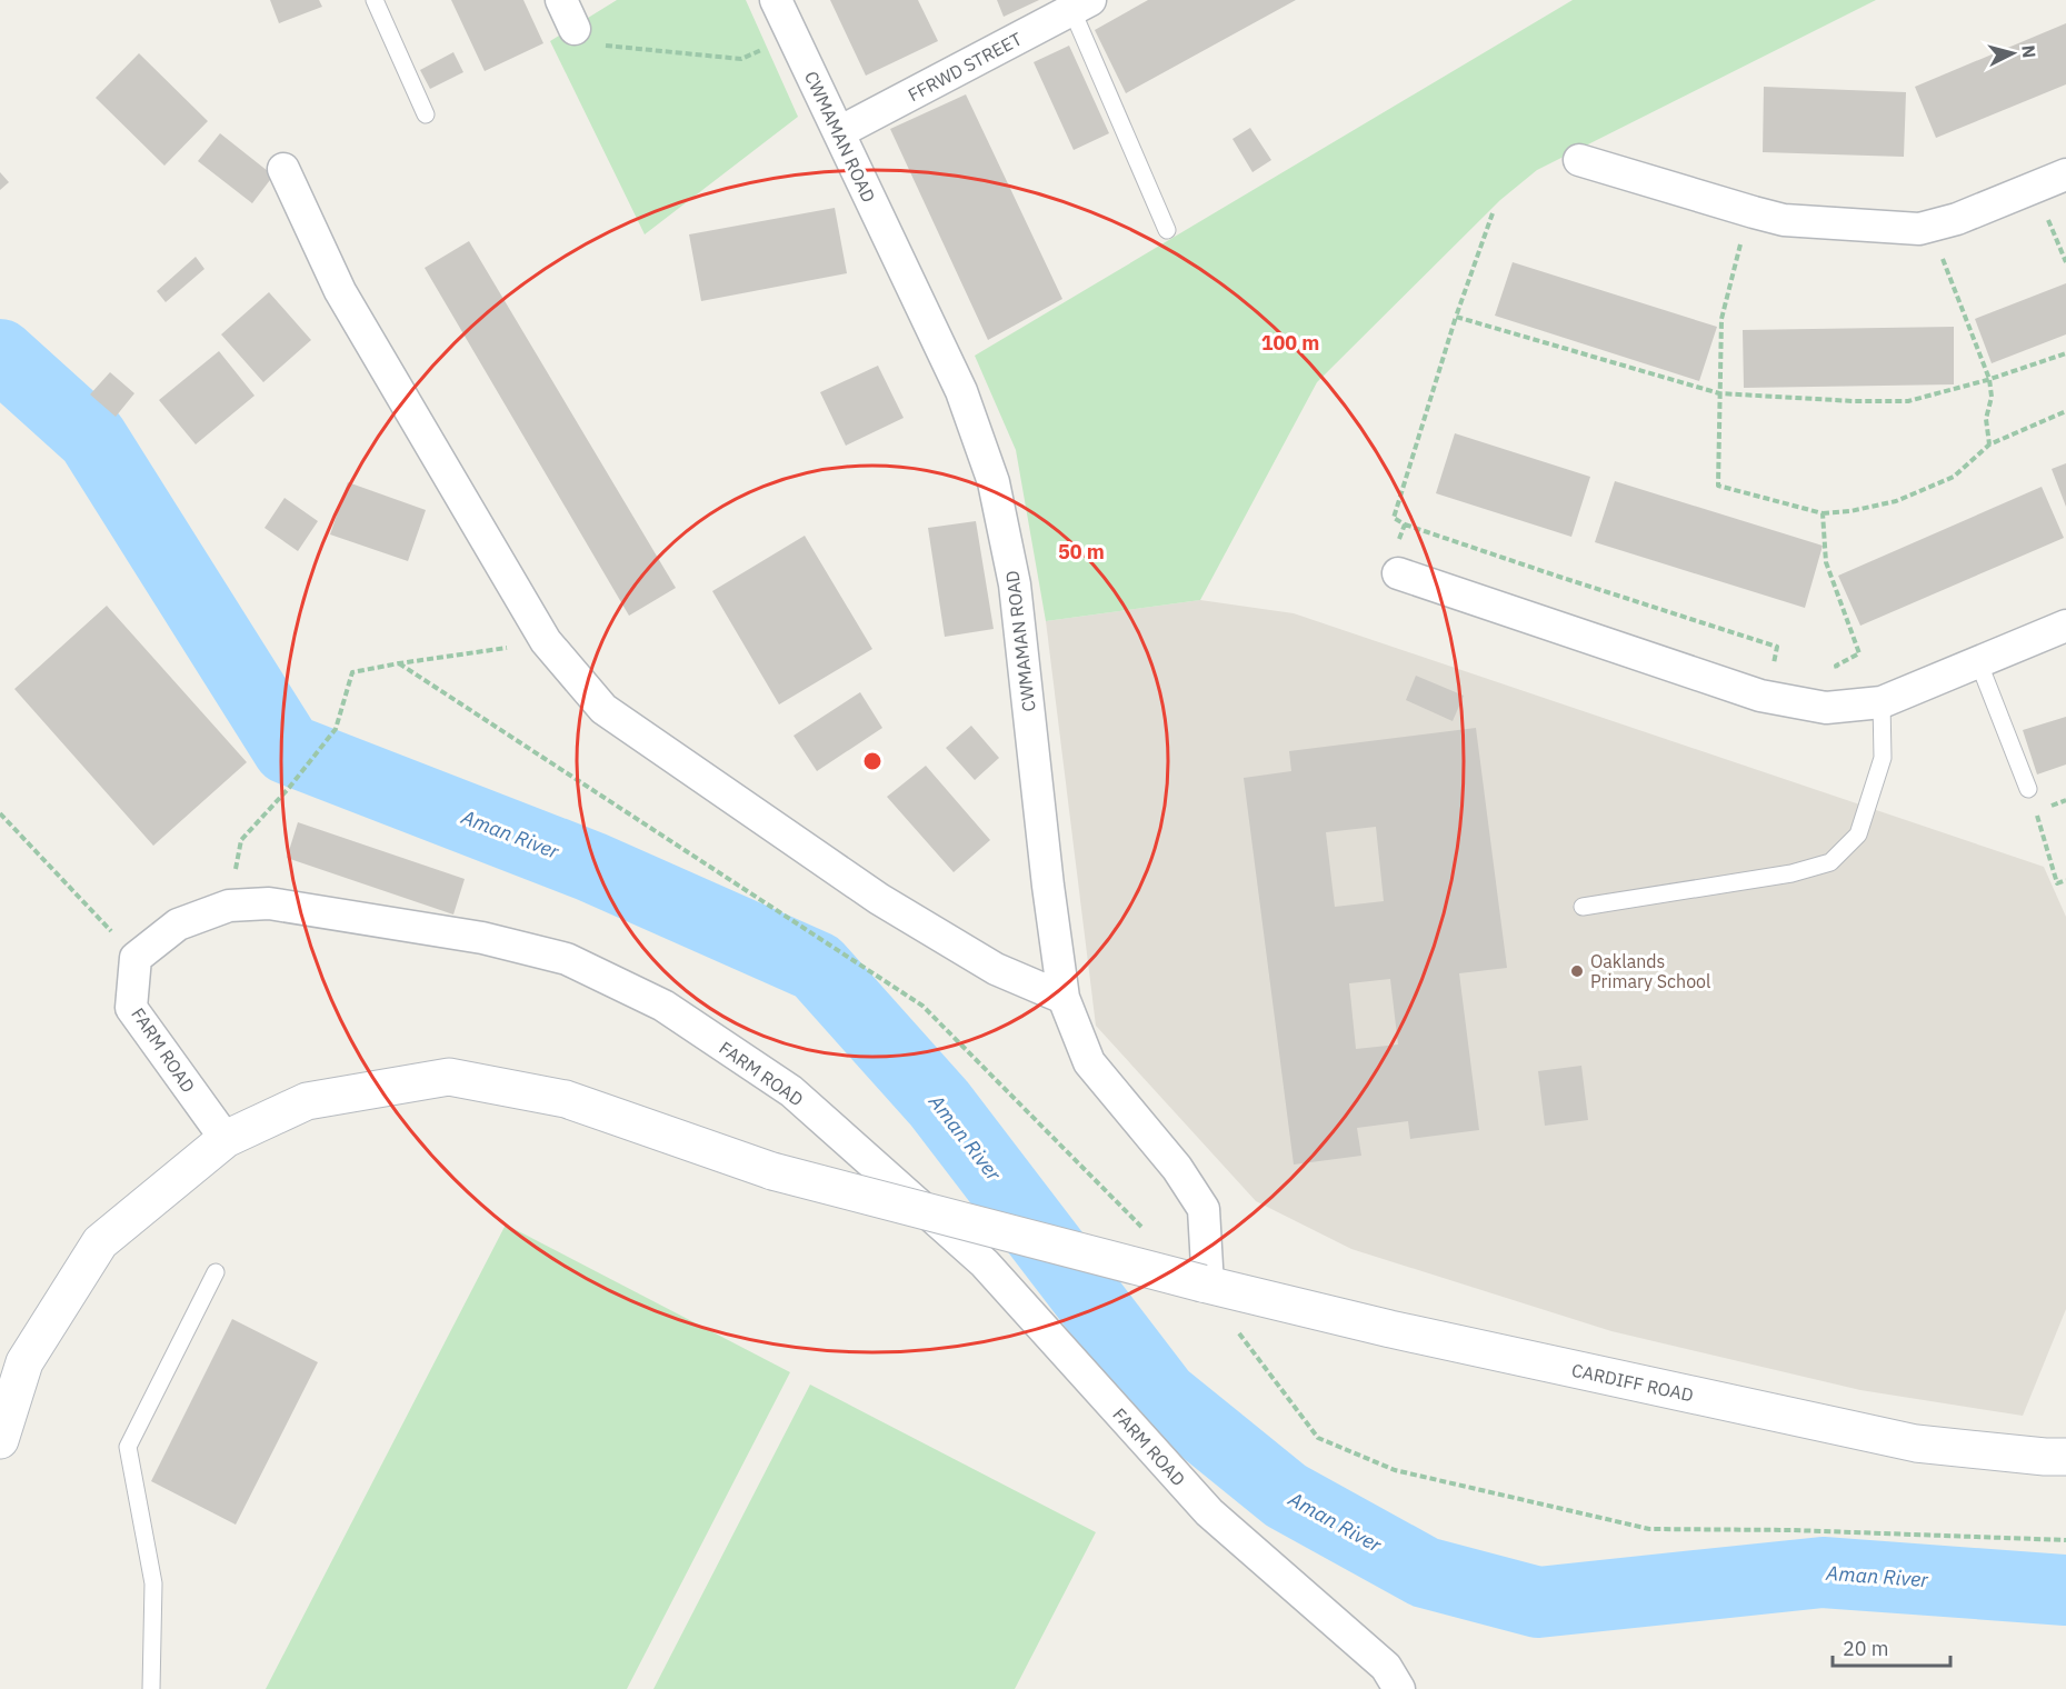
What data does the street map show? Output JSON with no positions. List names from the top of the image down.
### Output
{
  "streets": {
    "main road": ["CARDIFF ROAD"],
    "street": ["FFRWD STREET", "CWMAMAN ROAD", "FARM ROAD"]
  },
  "crossings": [
    ["FFRWD STREET", "CWMAMAN ROAD"],
    ["CWMAMAN ROAD", "CARDIFF ROAD"],
    ["FARM ROAD", "CARDIFF ROAD"]
  ],
  "water": ["Aman River"],
  "places": ["Oaklands Primary School"],
  "scale_bar": "20 m",
  "north": "right",
  "rings": ["100 m", "50 m"]
}
